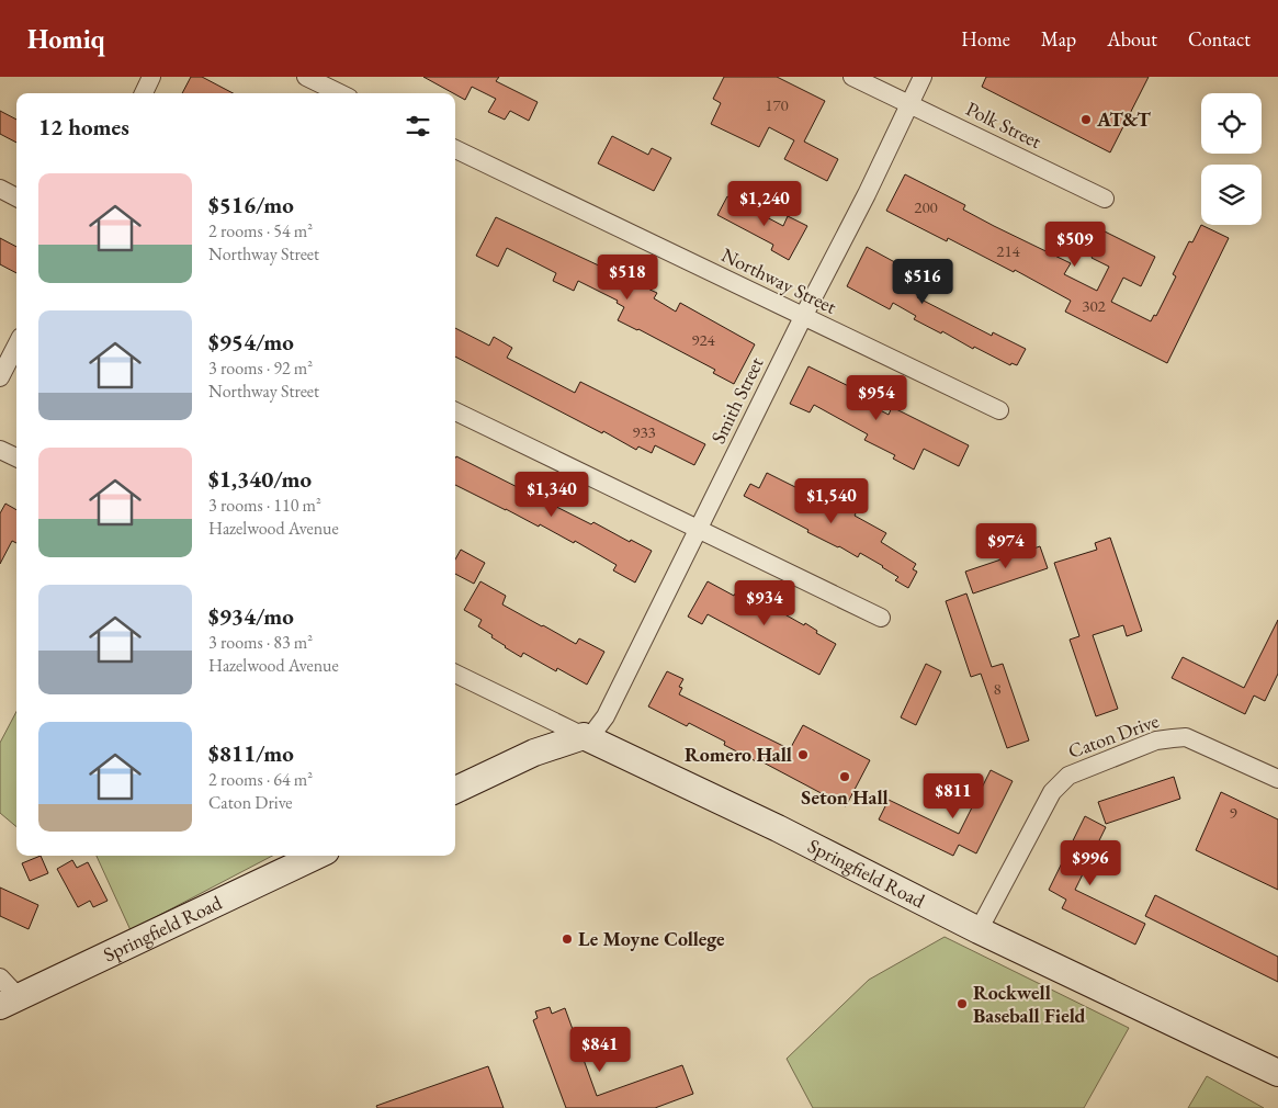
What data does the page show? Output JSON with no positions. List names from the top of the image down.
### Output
{
  "streets": {
    "street": [
      "Polk Street",
      "Northway Street",
      "Smith Street",
      "Caton Drive",
      "Springfield Road"
    ]
  },
  "crossings": [
    ["Polk Street", "Smith Street"],
    ["Northway Street", "Smith Street"],
    ["Smith Street", "Springfield Road"],
    ["Caton Drive", "Springfield Road"]
  ],
  "places": [
    "AT&T",
    "Romero Hall",
    "Seton Hall",
    "Le Moyne College",
    "Rockwell Baseball Field"
  ],
  "house_numbers": [
    "170",
    "200",
    "214",
    "302",
    "924",
    "933",
    "8",
    "9"
  ],
  "page": {
    "header": "Homiq",
    "nav": [
      "Home",
      "Map",
      "About",
      "Contact"
    ],
    "heading": "12 homes",
    "list": [
      {
        "name": "$516/mo",
        "note": "2 rooms · 54 m² · Northway Street"
      },
      {
        "name": "$954/mo",
        "note": "3 rooms · 92 m² · Northway Street"
      },
      {
        "name": "$1,340/mo",
        "note": "3 rooms · 110 m² · Hazelwood Avenue"
      },
      {
        "name": "$934/mo",
        "note": "3 rooms · 83 m² · Hazelwood Avenue"
      },
      {
        "name": "$811/mo",
        "note": "2 rooms · 64 m² · Caton Drive"
      }
    ],
    "price": [
      "$1,240",
      "$509",
      "$518",
      "$516",
      "$954",
      "$1,340",
      "$1,540",
      "$974",
      "$934",
      "$811",
      "$996",
      "$841"
    ]
  }
}
